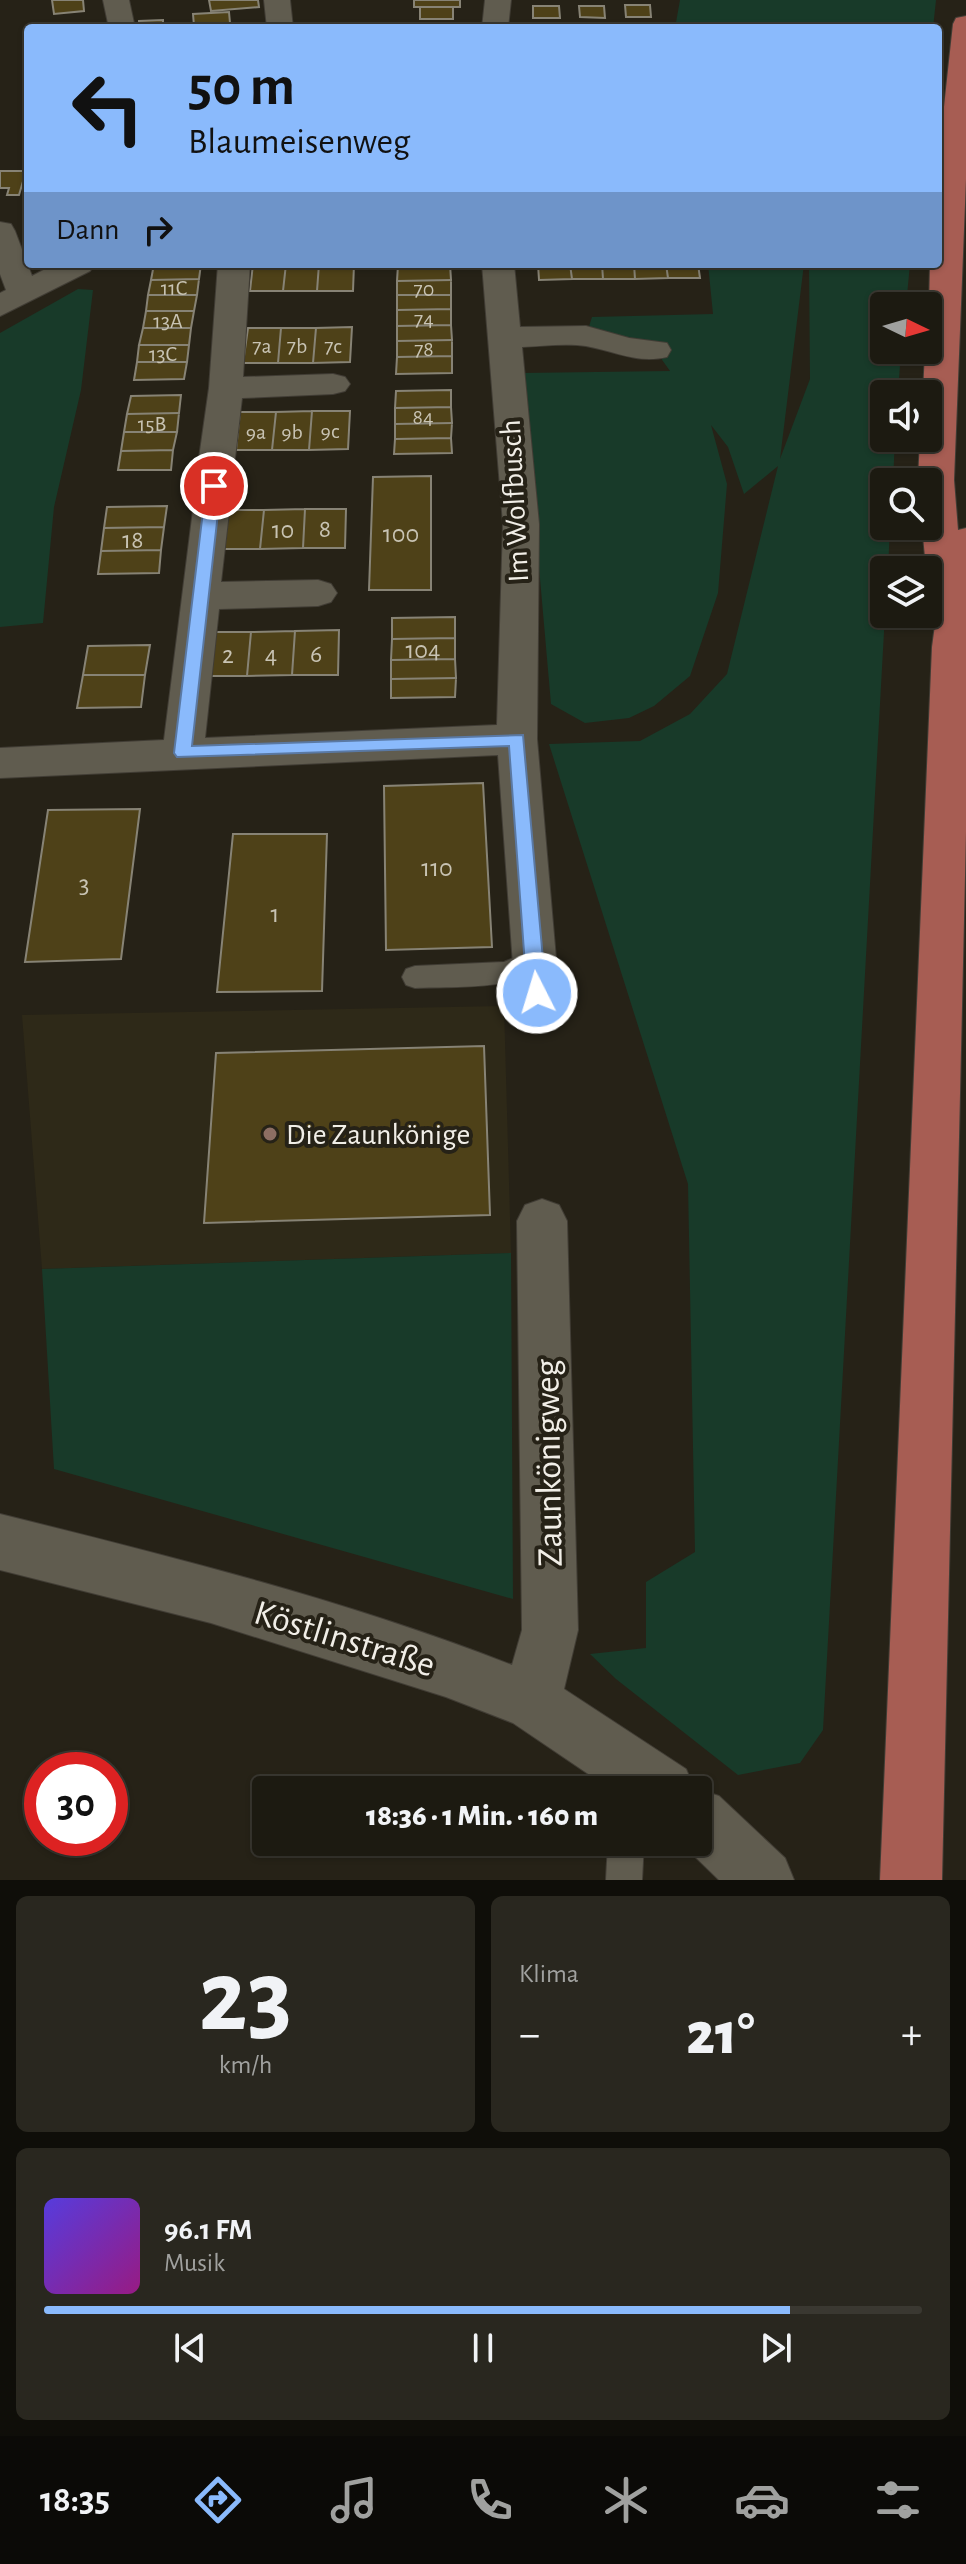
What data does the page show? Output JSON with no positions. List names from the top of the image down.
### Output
{
  "streets": {
    "street": ["Im Wolfbusch", "Zaunkönigweg", "Köstlinstraße"]
  },
  "crossings": [
    ["Zaunkönigweg", "Köstlinstraße"]
  ],
  "places": ["Die Zaunkönige"],
  "house_numbers": [
    "11C",
    "70",
    "74",
    "13A",
    "7a",
    "7b",
    "7c",
    "78",
    "13C",
    "84",
    "15B",
    "9c",
    "9a",
    "9b",
    "8",
    "10",
    "100",
    "18",
    "104",
    "6",
    "2",
    "4",
    "110",
    "3",
    "1"
  ],
  "north": "right",
  "page": {
    "turn": ["50 m", "Blaumeisenweg"],
    "then": "Dann",
    "limit": "30",
    "trip": "18:36 · 1 Min. · 160 m",
    "tile": [
      ["23", "km/h"],
      "Klima"
    ],
    "heat": ["−", "21°", "+"],
    "song": ["96.1 FM", "Musik"],
    "tabs": "18:35"
  }
}
